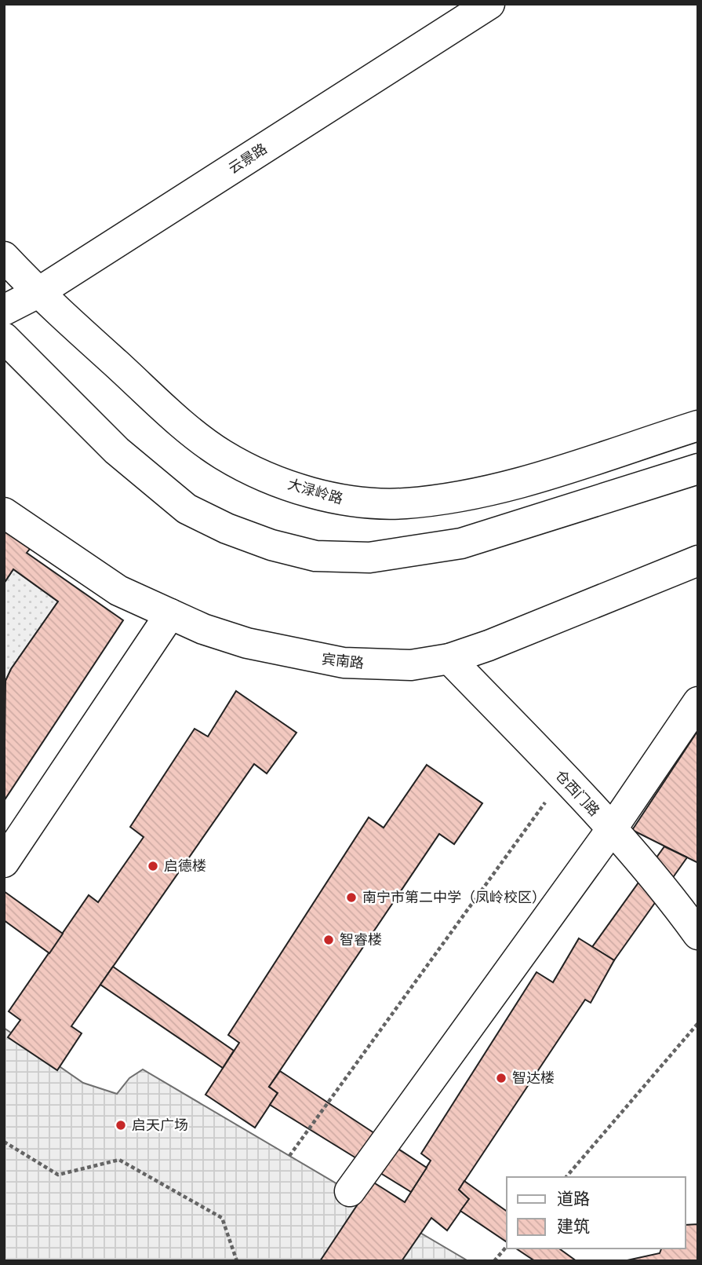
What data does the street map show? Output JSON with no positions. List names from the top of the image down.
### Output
{
  "streets": {
    "street": [
      "云景路",
      "大渌岭路",
      "宾南路",
      "仓西门路"
    ]
  },
  "crossings": [
    ["云景路", "大渌岭路"],
    ["宾南路", "仓西门路"]
  ],
  "places": [
    "启德楼",
    "南宁市第二中学（凤岭校区）",
    "智睿楼",
    "智达楼",
    "启天广场"
  ],
  "legend": ["道路", "建筑"]
}
